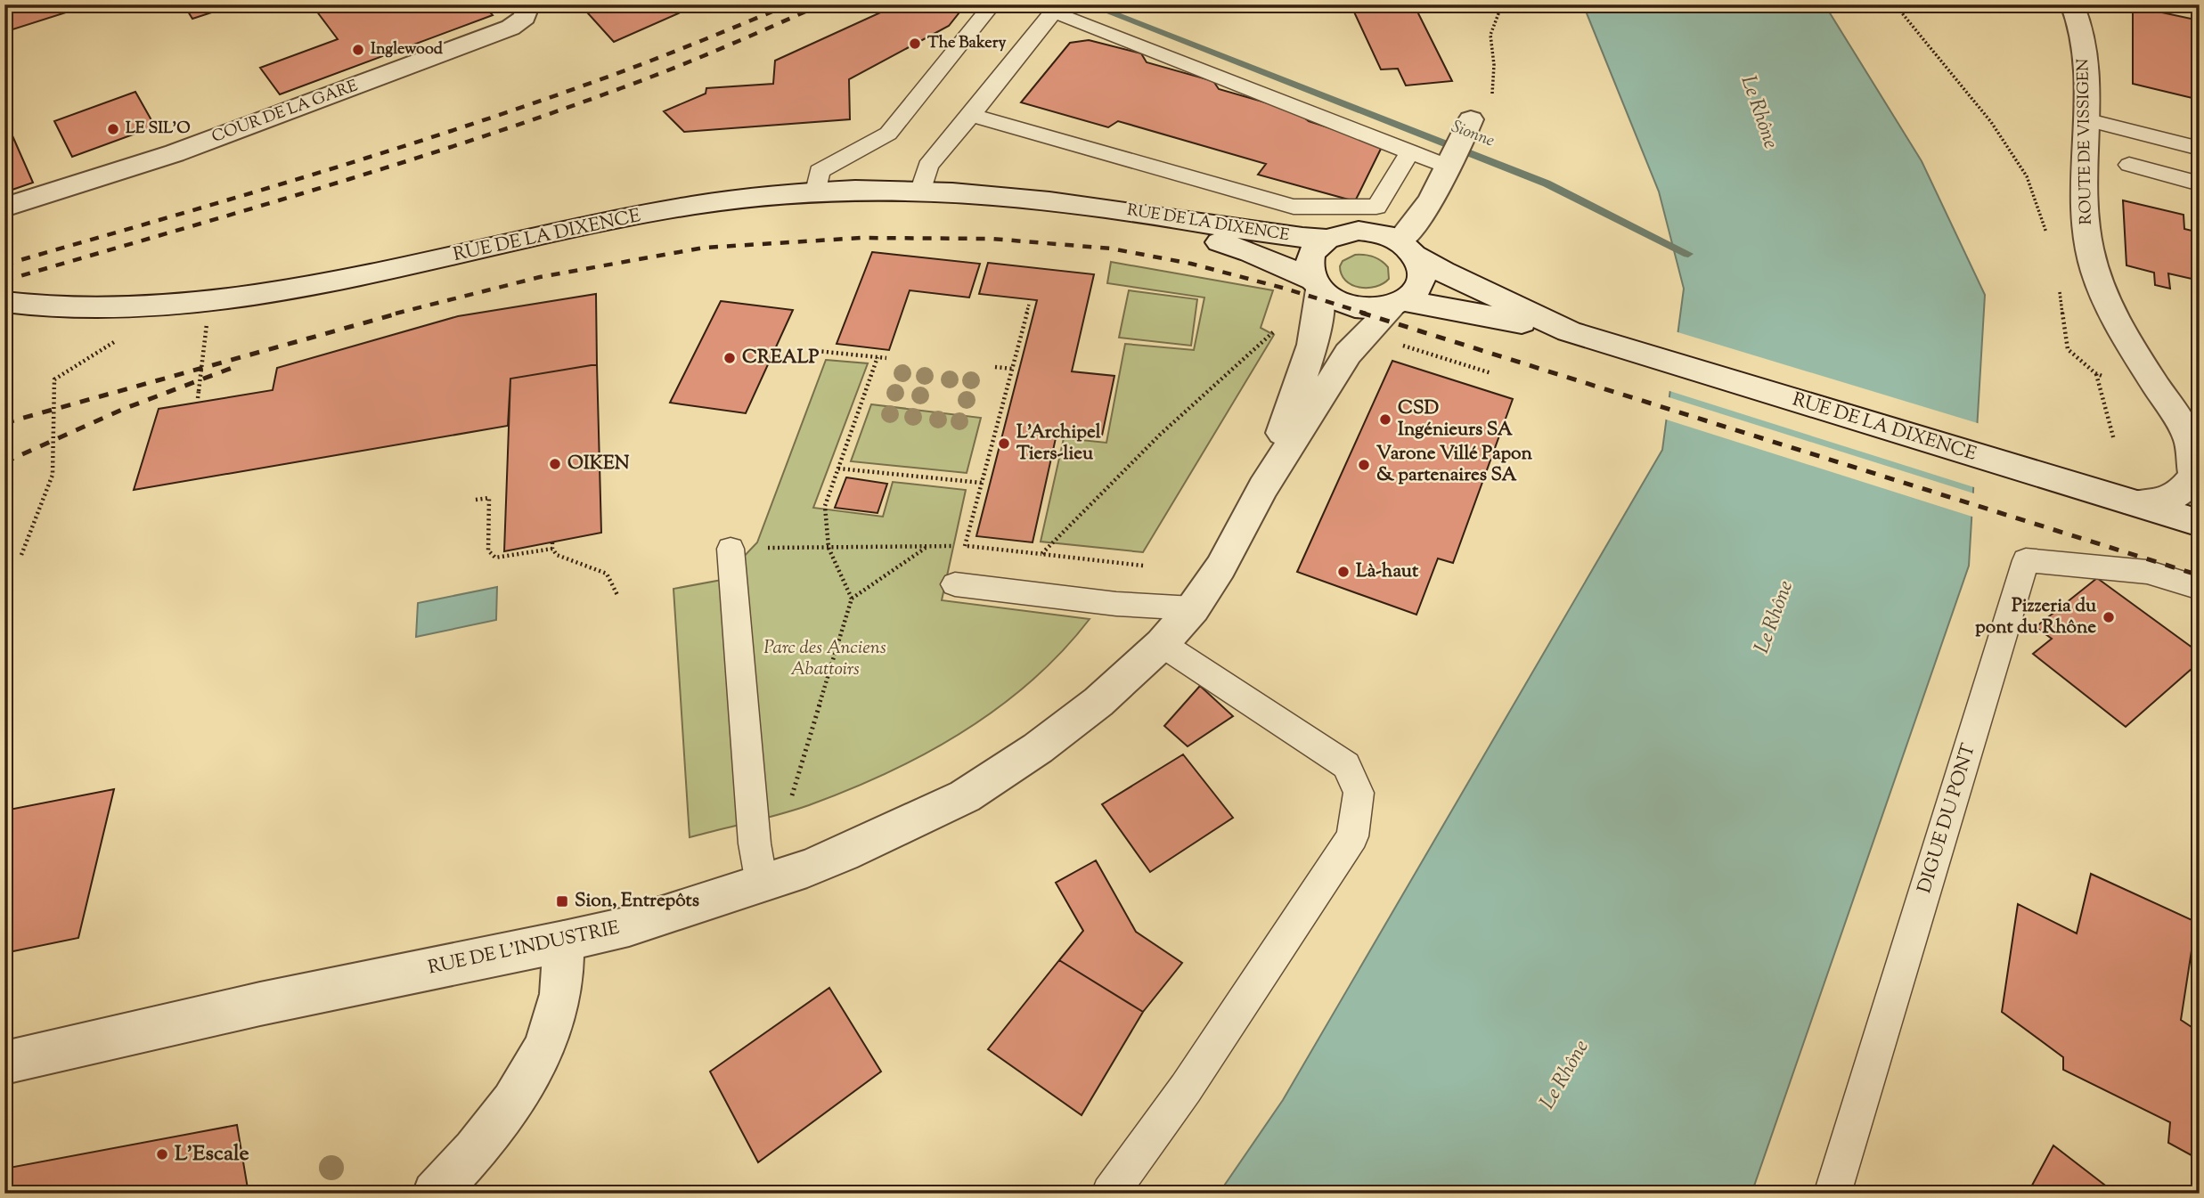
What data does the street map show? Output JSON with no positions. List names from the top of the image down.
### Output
{
  "streets": {
    "street": [
      "COUR DE LA GARE",
      "ROUTE DE VISSIGEN",
      "RUE DE LA DIXENCE",
      "RUE DE L'INDUSTRIE"
    ],
    "lane": ["DIGUE DU PONT"]
  },
  "crossings": [
    ["ROUTE DE VISSIGEN", "RUE DE LA DIXENCE"],
    ["RUE DE LA DIXENCE", "RUE DE L'INDUSTRIE"]
  ],
  "water": ["Le Rhône", "Sionne"],
  "parks": ["Parc des Anciens Abattoirs"],
  "places": {
    "other": [
      "The Bakery",
      "Inglewood",
      "LE SIL'O",
      "CREALP",
      "CSD Ingénieurs SA",
      "L'Archipel Tiers-lieu",
      "OIKEN",
      "Varone Villé Papon & partenaires SA",
      "Là-haut",
      "Pizzeria du pont du Rhône",
      "L'Escale"
    ],
    "transit": ["Sion, Entrepôts"]
  }
}
